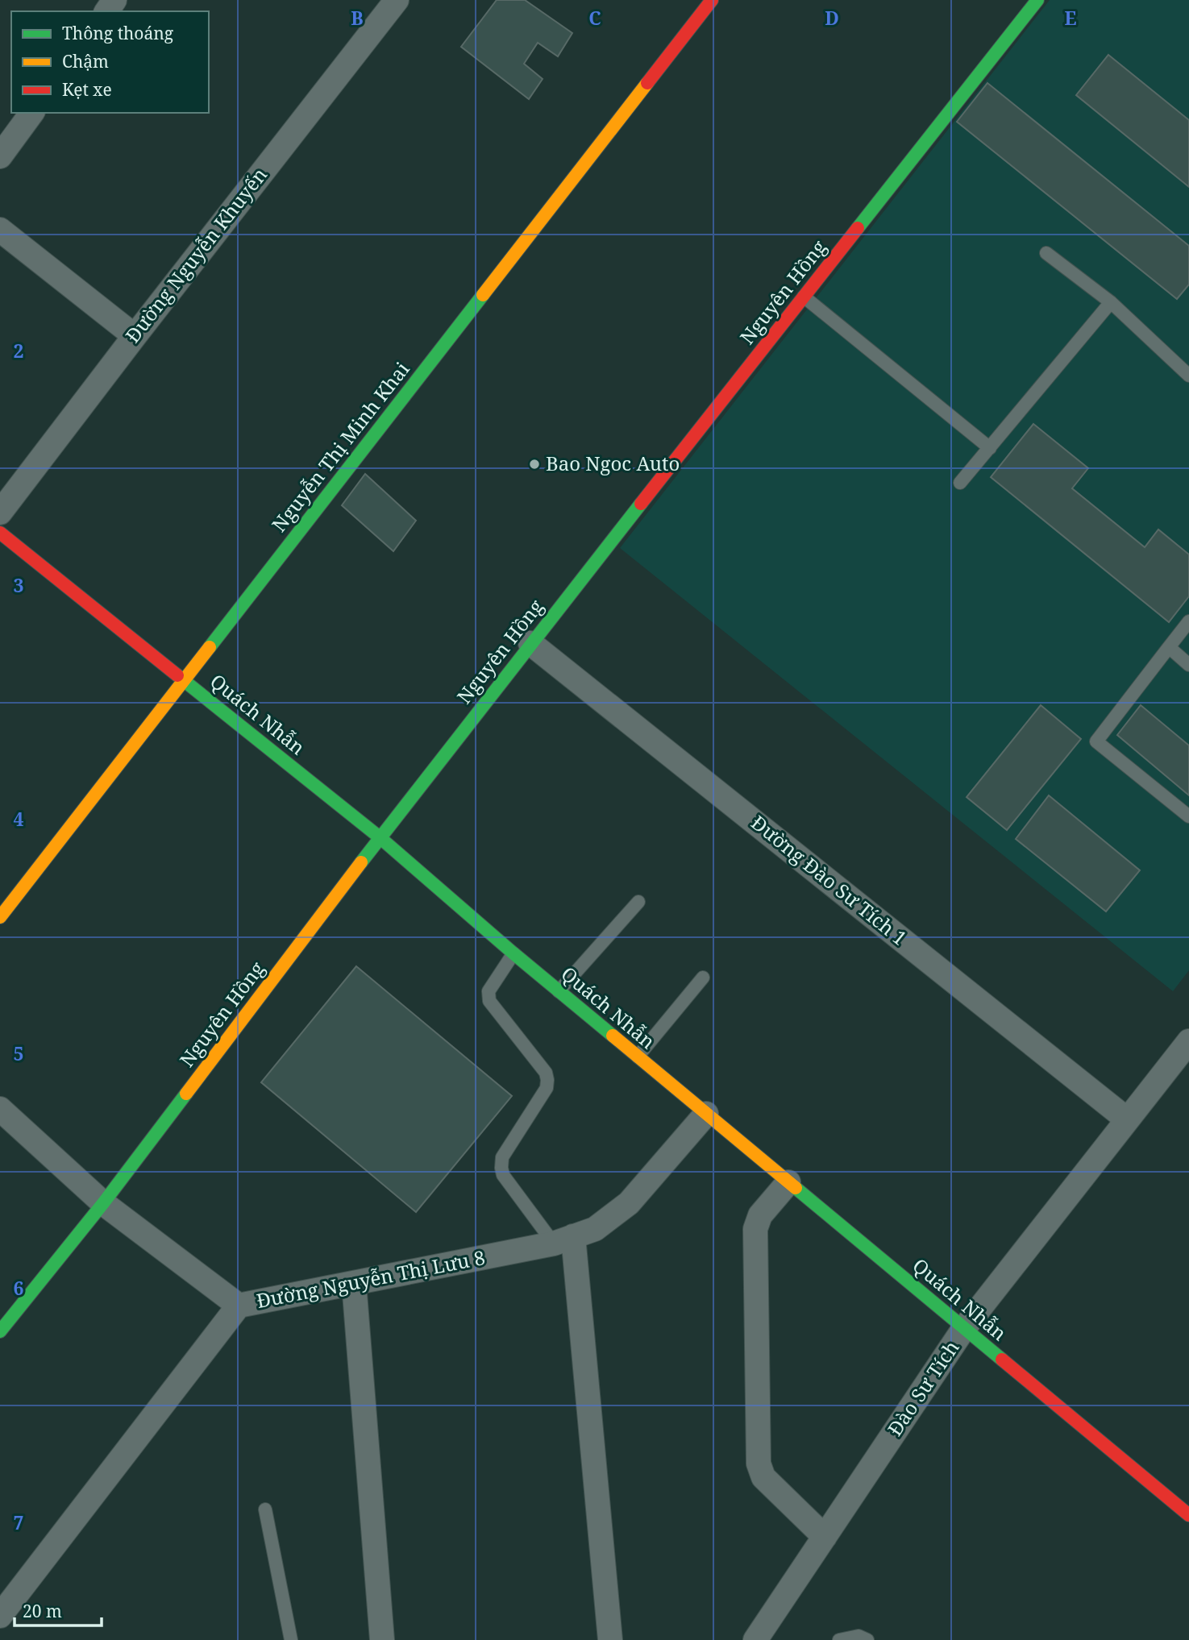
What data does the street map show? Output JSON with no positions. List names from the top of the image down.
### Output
{
  "streets": {
    "street": [
      "Đường Nguyễn Khuyến",
      "Nguyên Hồng",
      "Nguyễn Thị Minh Khai",
      "Quách Nhẫn",
      "Đường Đào Sư Tích 1",
      "Đường Nguyễn Thị Lưu 8",
      "Đào Sư Tích"
    ]
  },
  "crossings": [
    ["Nguyên Hồng", "Quách Nhẫn"],
    ["Nguyên Hồng", "Đường Đào Sư Tích 1"],
    ["Nguyễn Thị Minh Khai", "Quách Nhẫn"],
    ["Quách Nhẫn", "Đường Nguyễn Thị Lưu 8"],
    ["Quách Nhẫn", "Đào Sư Tích"],
    ["Đường Đào Sư Tích 1", "Đào Sư Tích"]
  ],
  "places": ["Bao Ngoc Auto"],
  "legend": ["Thông thoáng", "Chậm", "Kẹt xe"],
  "scale_bar": "20 m",
  "grid": {
    "columns": [
      "B",
      "C",
      "D",
      "E"
    ],
    "rows": [
      "2",
      "3",
      "4",
      "5",
      "6",
      "7"
    ]
  }
}
